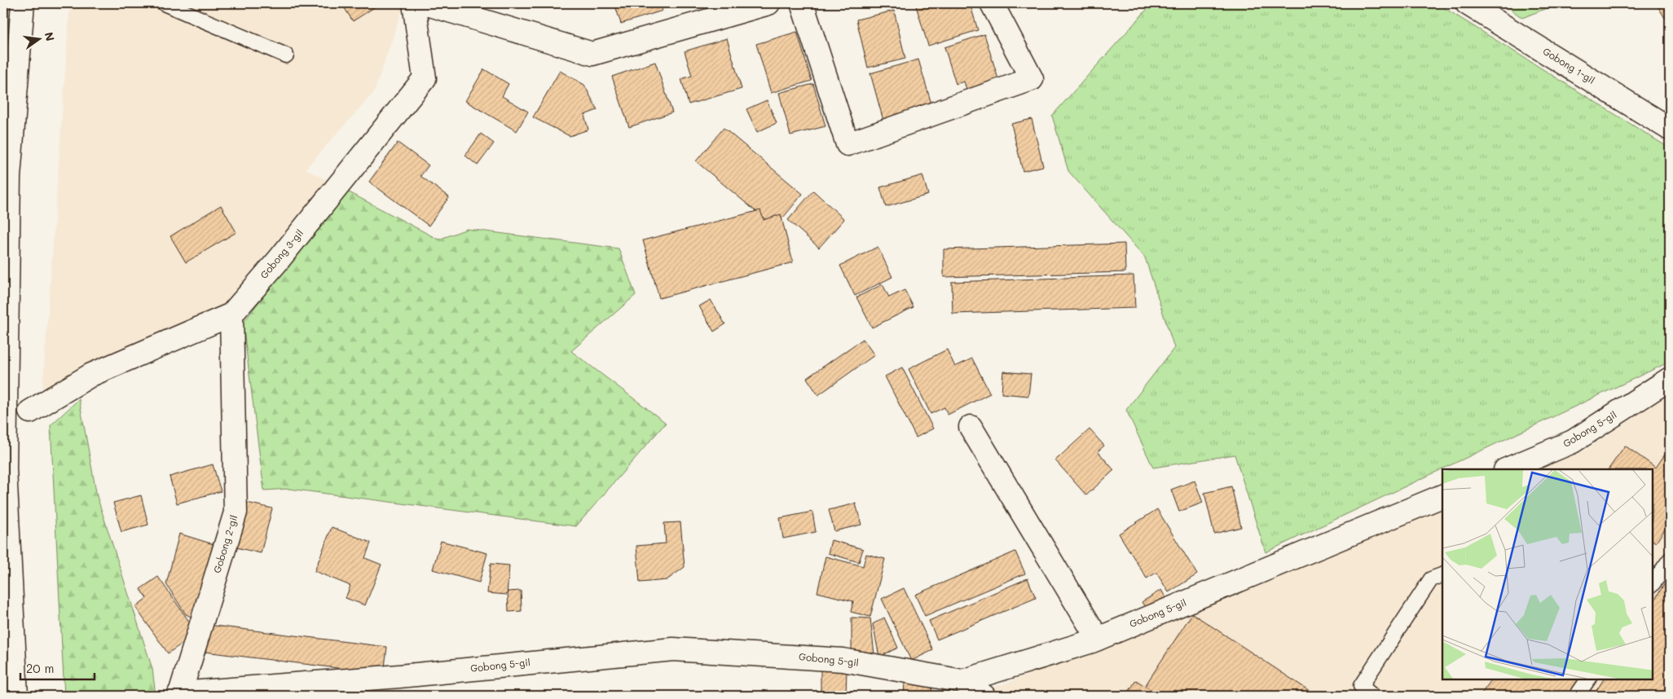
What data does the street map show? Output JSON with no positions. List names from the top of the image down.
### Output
{
  "streets": {
    "main road": [
      "Gobong 1-gil",
      "Gobong 3-gil",
      "Gobong 5-gil",
      "Gobong 2-gil"
    ]
  },
  "crossings": [
    ["Gobong 3-gil", "Gobong 2-gil"],
    ["Gobong 5-gil", "Gobong 2-gil"]
  ],
  "scale_bar": "20 m",
  "north": "right"
}
